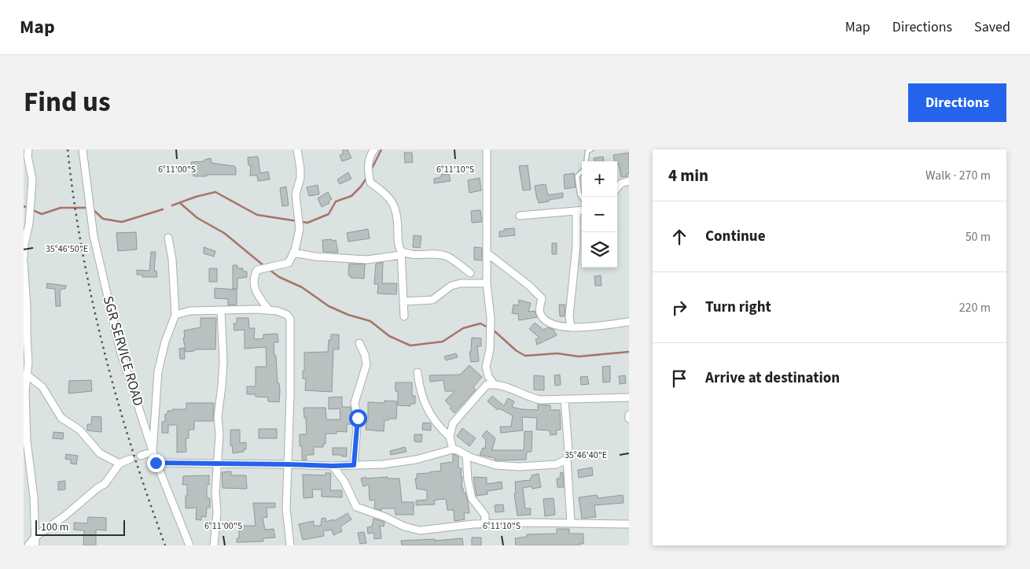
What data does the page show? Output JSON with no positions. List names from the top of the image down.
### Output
{
  "streets": {
    "street": ["SGR SERVICE ROAD"]
  },
  "scale_bar": "100 m",
  "page": {
    "header": "Map",
    "nav": ["Map", "Directions", "Saved"],
    "title": "Find us",
    "buttons": "Directions",
    "heading": ["4 min", "Walk · 270 m"],
    "map_buttons": ["+", "−"],
    "list": [
      ["Continue", "50 m"],
      ["Turn right", "220 m"],
      "Arrive at destination"
    ],
    "scale": "100 m"
  },
  "coordinates": [
    "6°11'00\"S",
    "6°11'10\"S",
    "35°46'50\"E",
    "35°46'40\"E"
  ]
}
